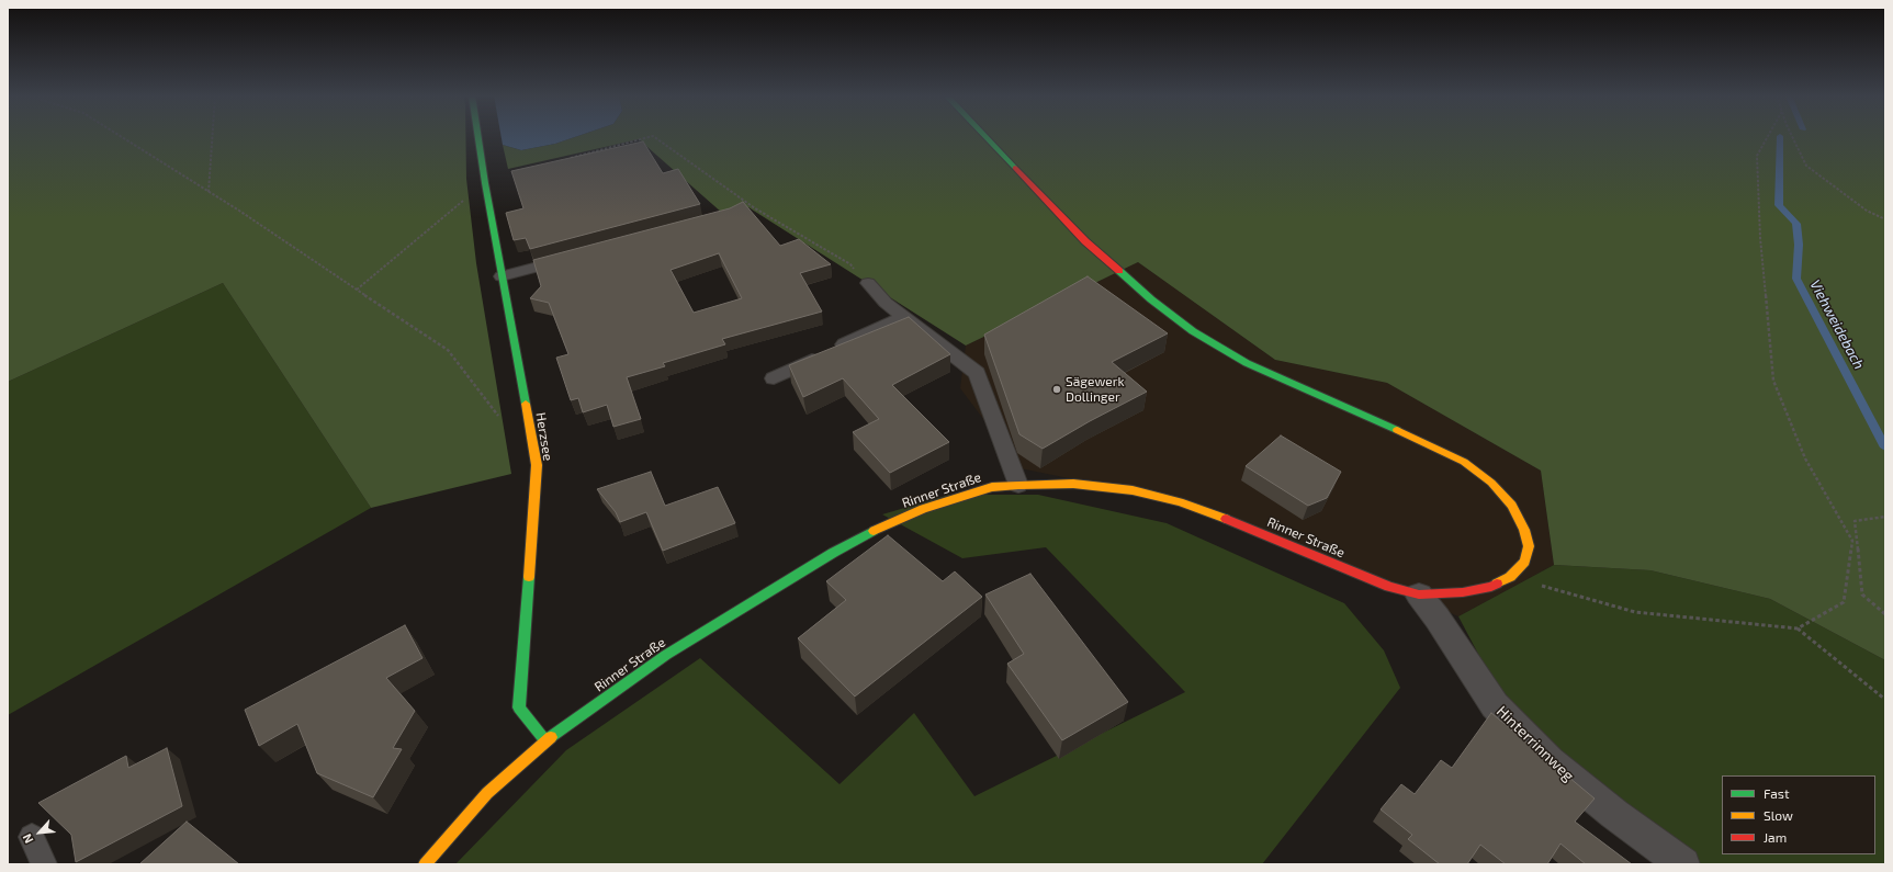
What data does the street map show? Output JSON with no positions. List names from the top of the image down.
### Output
{
  "streets": {
    "main road": ["Herzsee", "Rinner Straße"],
    "street": ["Hinterrinnweg"]
  },
  "crossings": [
    ["Herzsee", "Rinner Straße"],
    ["Rinner Straße", "Hinterrinnweg"]
  ],
  "water": ["Viehweidebach"],
  "places": ["Sägewerk Dollinger"],
  "legend": ["Fast", "Slow", "Jam"],
  "north": "bottom left"
}
